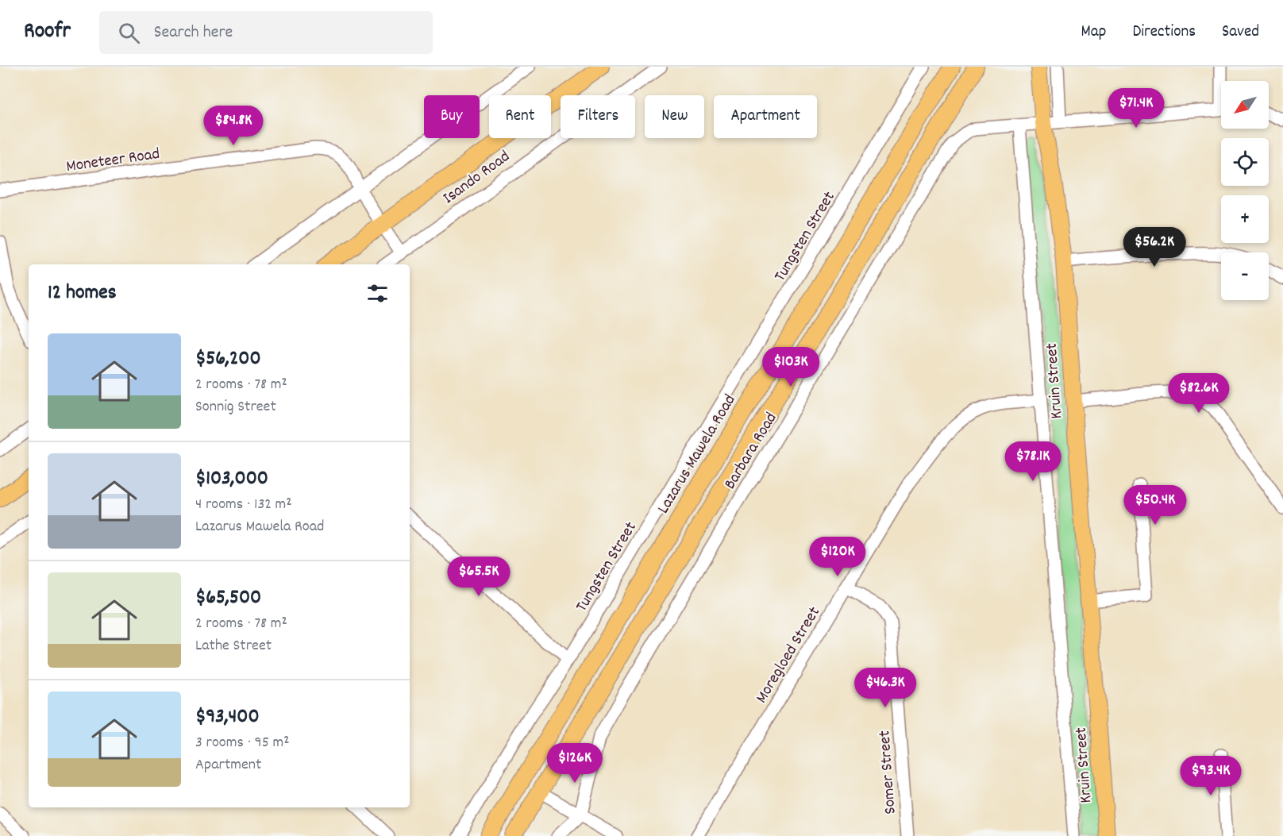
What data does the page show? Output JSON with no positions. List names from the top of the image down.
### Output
{
  "streets": {
    "main road": ["Isando Road", "Kruin Street", "Lazarus Mawela Road"],
    "street": [
      "Moneteer Road",
      "Tungsten Street",
      "Barbara Road",
      "Moregloed Street",
      "Somer Street"
    ]
  },
  "crossings": [
    ["Moneteer Road", "Isando Road"],
    ["Kruin Street", "Barbara Road"],
    ["Kruin Street", "Moregloed Street"],
    ["Moregloed Street", "Somer Street"]
  ],
  "north": "bottom left",
  "page": {
    "header": "Roofr",
    "search": "Search here",
    "nav": ["Map", "Directions", "Saved"],
    "map_buttons": ["+", "−"],
    "price": [
      "$71.4K",
      "$84.8K",
      "$56.2K",
      "$103K",
      "$82.6K",
      "$78.1K",
      "$50.4K",
      "$120K",
      "$65.5K",
      "$46.3K",
      "$126K",
      "$93.4K"
    ],
    "chip": [
      "Buy",
      "Rent",
      "Filters",
      "New",
      "Apartment"
    ],
    "heading": "12 homes",
    "list": [
      {
        "name": "$56,200",
        "note": "2 rooms · 78 m² · Sonnig Street"
      },
      {
        "name": "$103,000",
        "note": "4 rooms · 132 m² · Lazarus Mawela Road"
      },
      {
        "name": "$65,500",
        "note": "2 rooms · 78 m² · Lathe Street"
      },
      {
        "name": "$93,400",
        "note": "3 rooms · 95 m² · Apartment"
      }
    ]
  }
}
